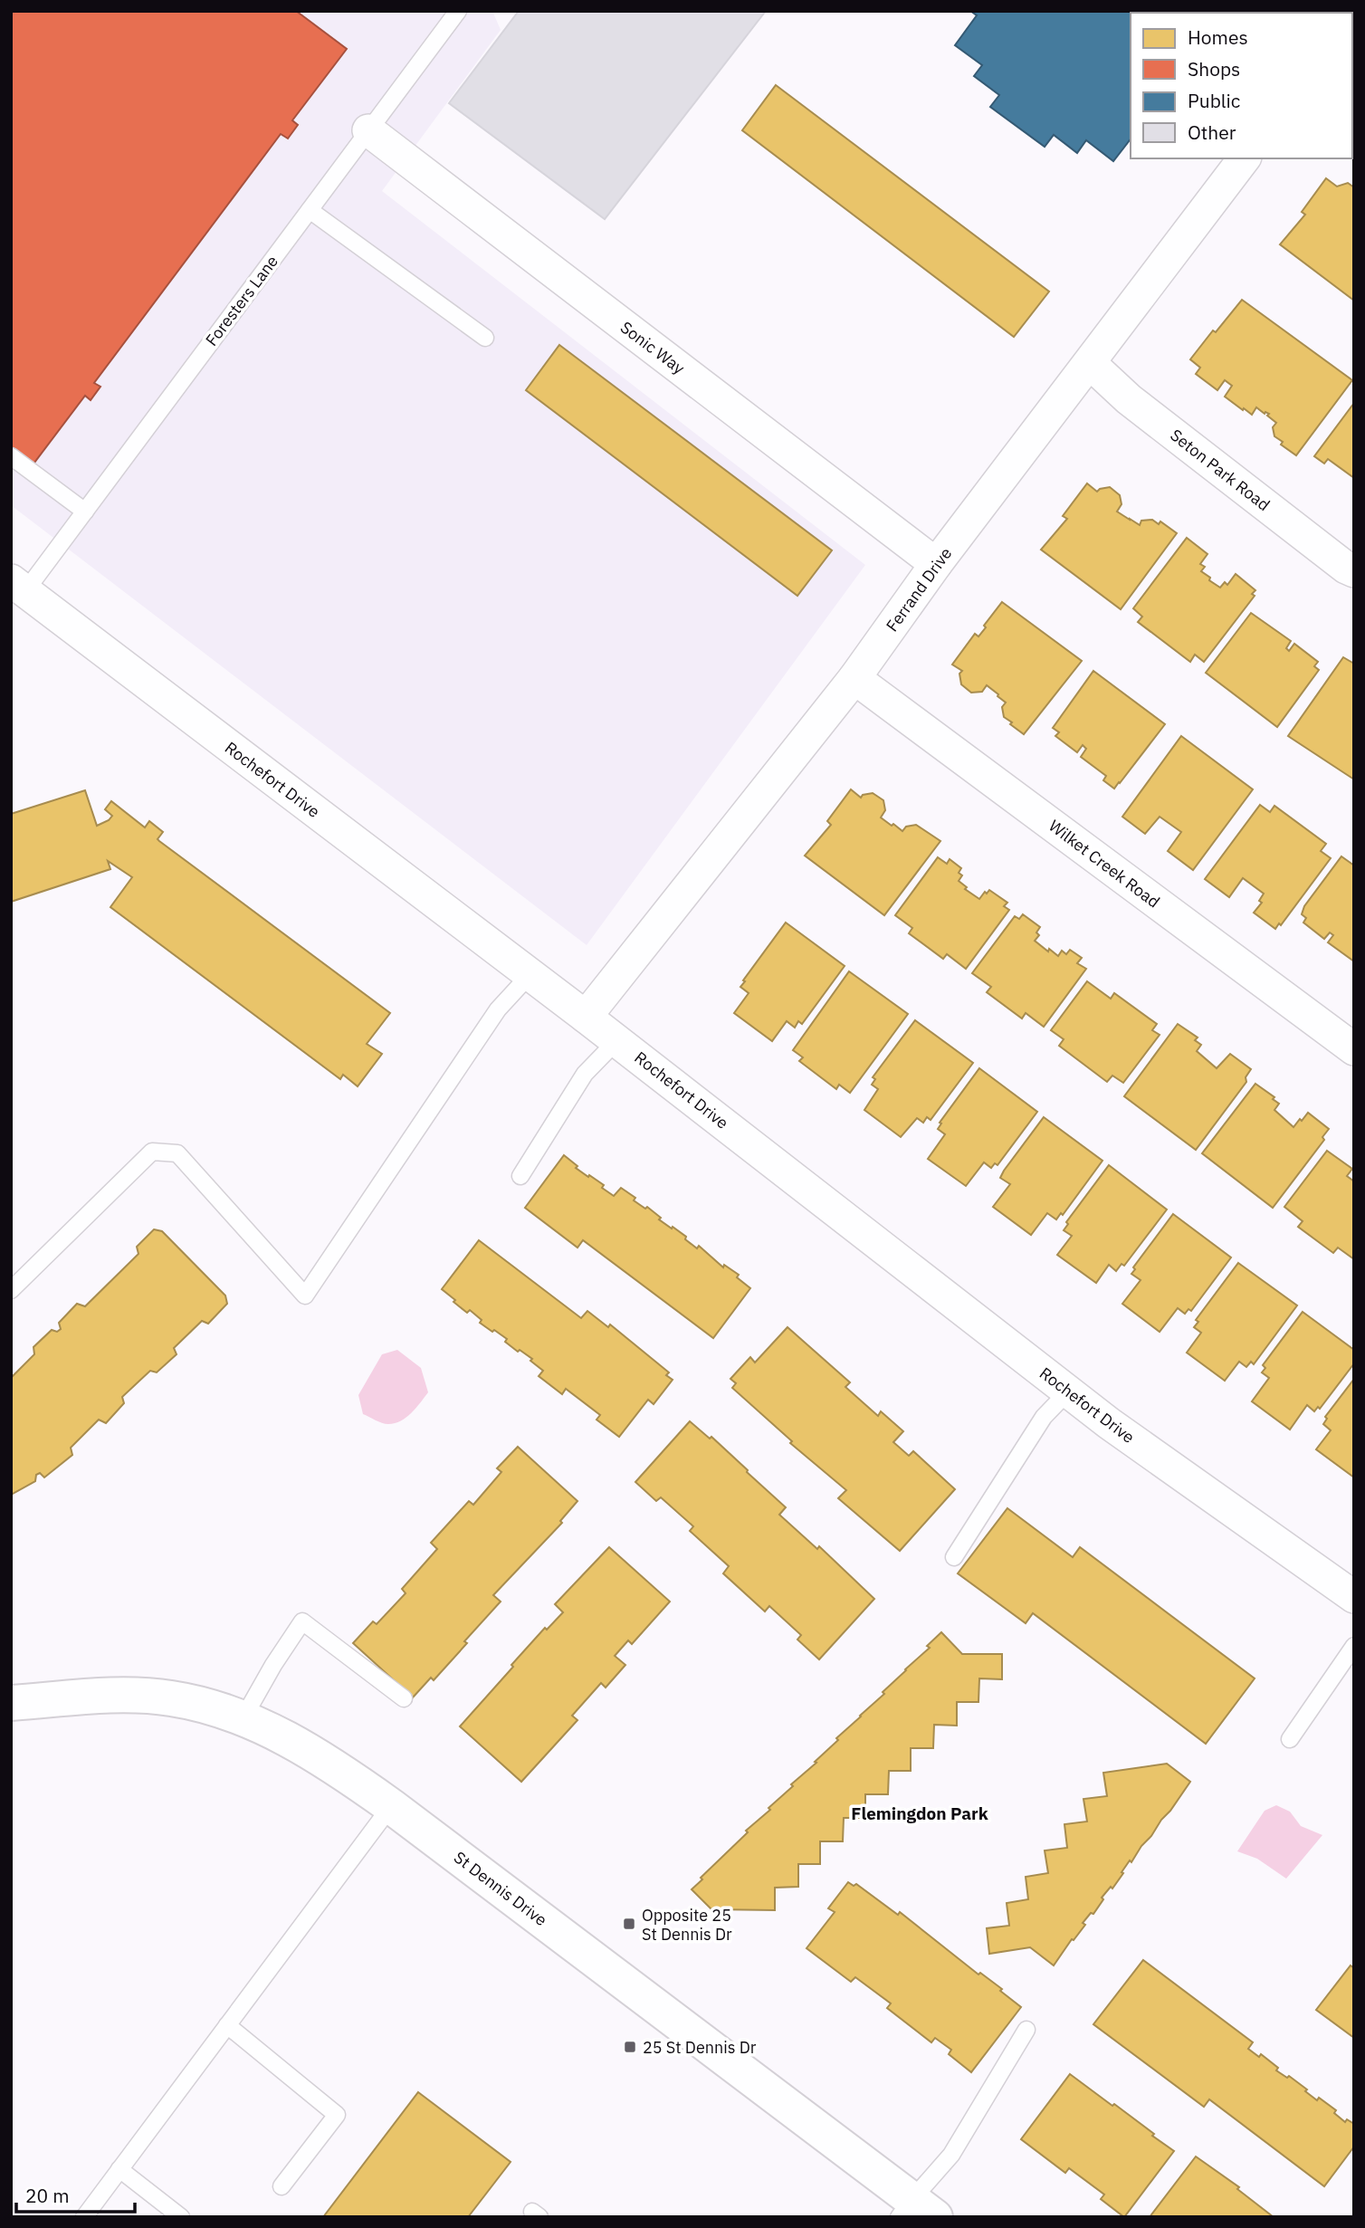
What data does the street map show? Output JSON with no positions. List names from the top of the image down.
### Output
{
  "streets": {
    "street": [
      "Sonic Way",
      "Seton Park Road",
      "Ferrand Drive",
      "Rochefort Drive",
      "Wilket Creek Road",
      "St Dennis Drive"
    ],
    "lane": ["Foresters Lane"]
  },
  "crossings": [
    ["Foresters Lane", "Sonic Way"],
    ["Foresters Lane", "Rochefort Drive"],
    ["Sonic Way", "Ferrand Drive"],
    ["Seton Park Road", "Ferrand Drive"],
    ["Ferrand Drive", "Rochefort Drive"],
    ["Ferrand Drive", "Wilket Creek Road"]
  ],
  "districts": ["Flemingdon Park"],
  "places": {
    "transit": ["Opposite 25 St Dennis Dr", "25 St Dennis Dr"]
  },
  "legend": [
    "Homes",
    "Shops",
    "Public",
    "Other"
  ],
  "scale_bar": "20 m"
}
